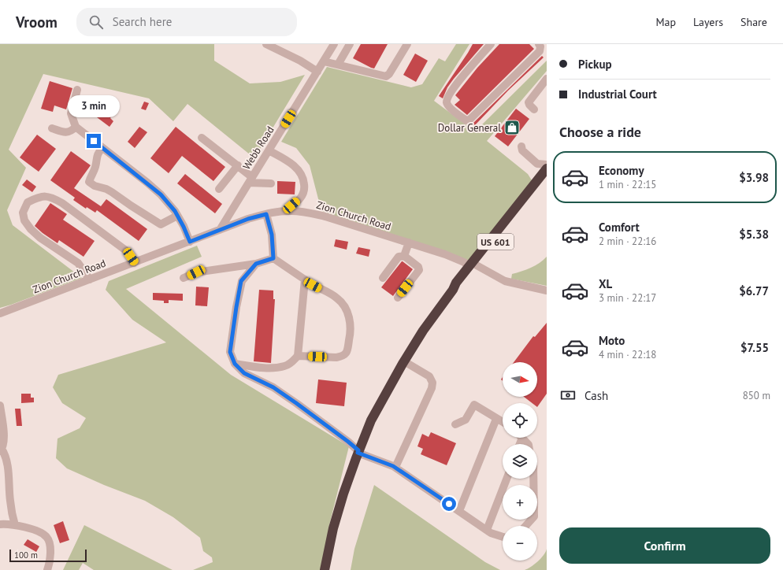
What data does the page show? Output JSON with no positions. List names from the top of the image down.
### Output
{
  "streets": {
    "highway": ["US 601"],
    "street": ["Webb Road", "Zion Church Road"]
  },
  "crossings": [
    ["Webb Road", "Zion Church Road"],
    ["Zion Church Road", "US 601"]
  ],
  "places": {
    "shop": ["Dollar General"]
  },
  "scale_bar": "100 m",
  "north": "right",
  "page": {
    "header": "Vroom",
    "search": "Search here",
    "nav": ["Map", "Layers", "Share"],
    "banner": ["Pickup", "Industrial Court"],
    "bubble": "3 min",
    "heading": "Choose a ride",
    "list": [
      {
        "name": "Economy",
        "note": "1 min · 22:15",
        "value": "$3.98"
      },
      {
        "name": "Comfort",
        "note": "2 min · 22:16",
        "value": "$5.38"
      },
      {
        "name": "XL",
        "note": "3 min · 22:17",
        "value": "$6.77"
      },
      {
        "name": "Moto",
        "note": "4 min · 22:18",
        "value": "$7.55"
      }
    ],
    "map_buttons": ["+", "−"],
    "pay": ["Cash", "850 m"],
    "buttons": "Confirm",
    "scale": "100 m"
  }
}
